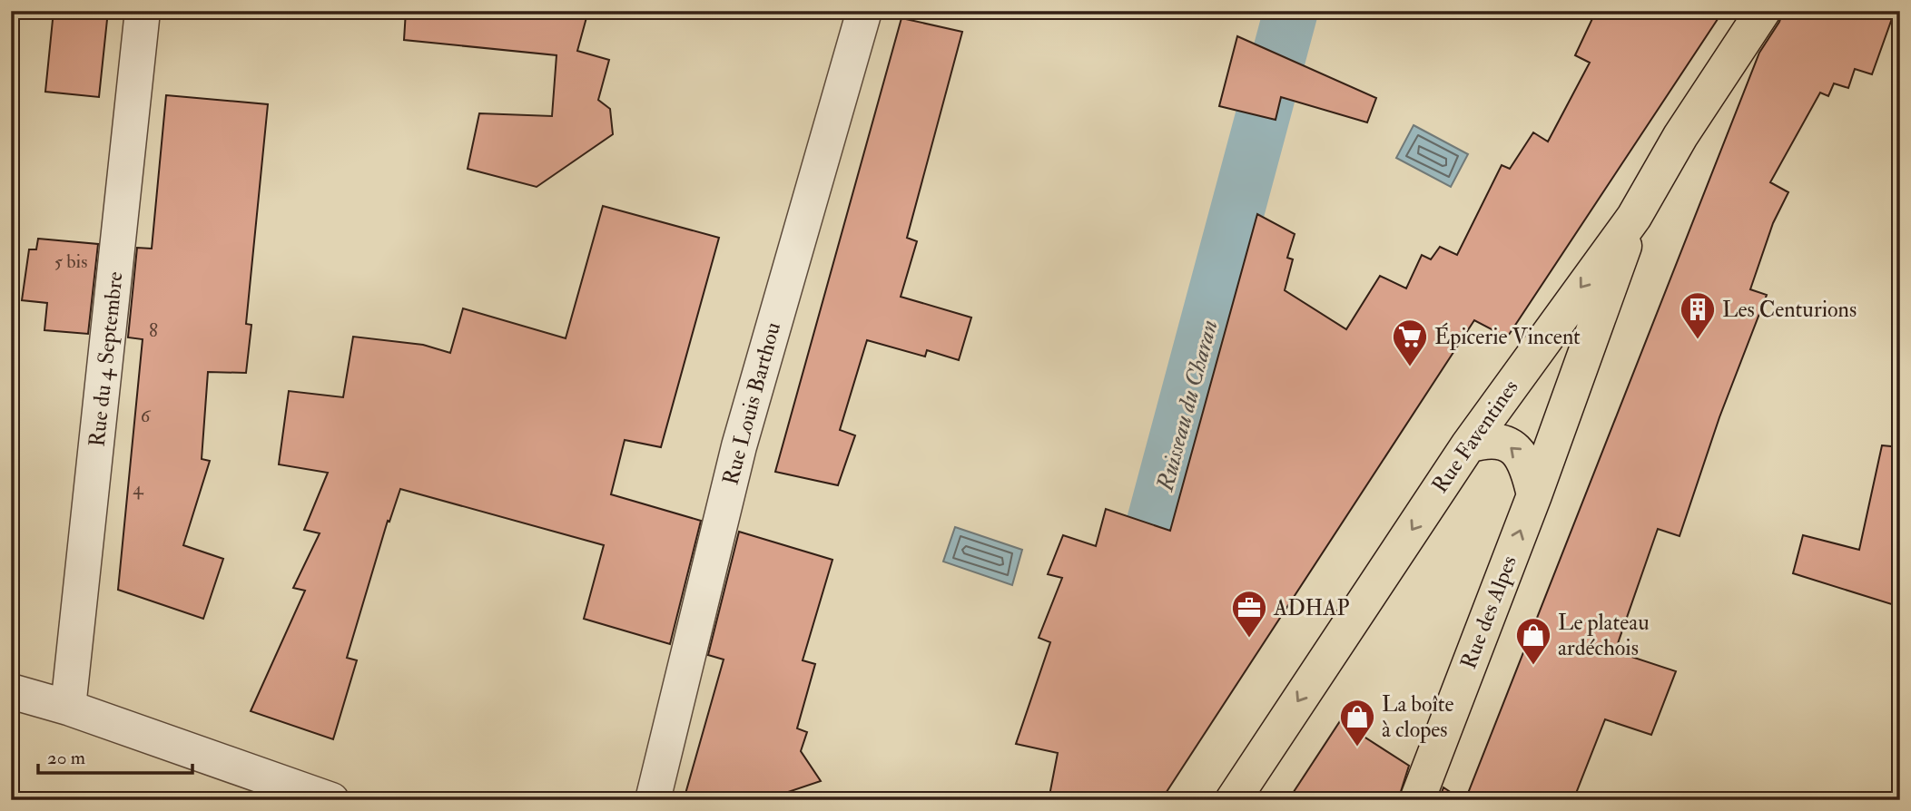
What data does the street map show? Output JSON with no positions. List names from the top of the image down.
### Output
{
  "streets": {
    "main road": ["Rue Faventines", "Rue des Alpes"],
    "street": ["Rue du 4 Septembre", "Rue Louis Barthou"]
  },
  "crossings": [
    ["Rue Faventines", "Rue des Alpes"]
  ],
  "one_way": ["Rue Faventines", "Rue des Alpes"],
  "water": ["Ruisseau du Charan"],
  "places": {
    "building": ["Les Centurions"],
    "supermarket": ["Épicerie Vincent"],
    "office": ["ADHAP"],
    "shop": ["Le plateau ardéchois", "La boîte à clopes"]
  },
  "house_numbers": [
    "5 bis",
    "8",
    "6",
    "4"
  ],
  "scale_bar": "20 m"
}
